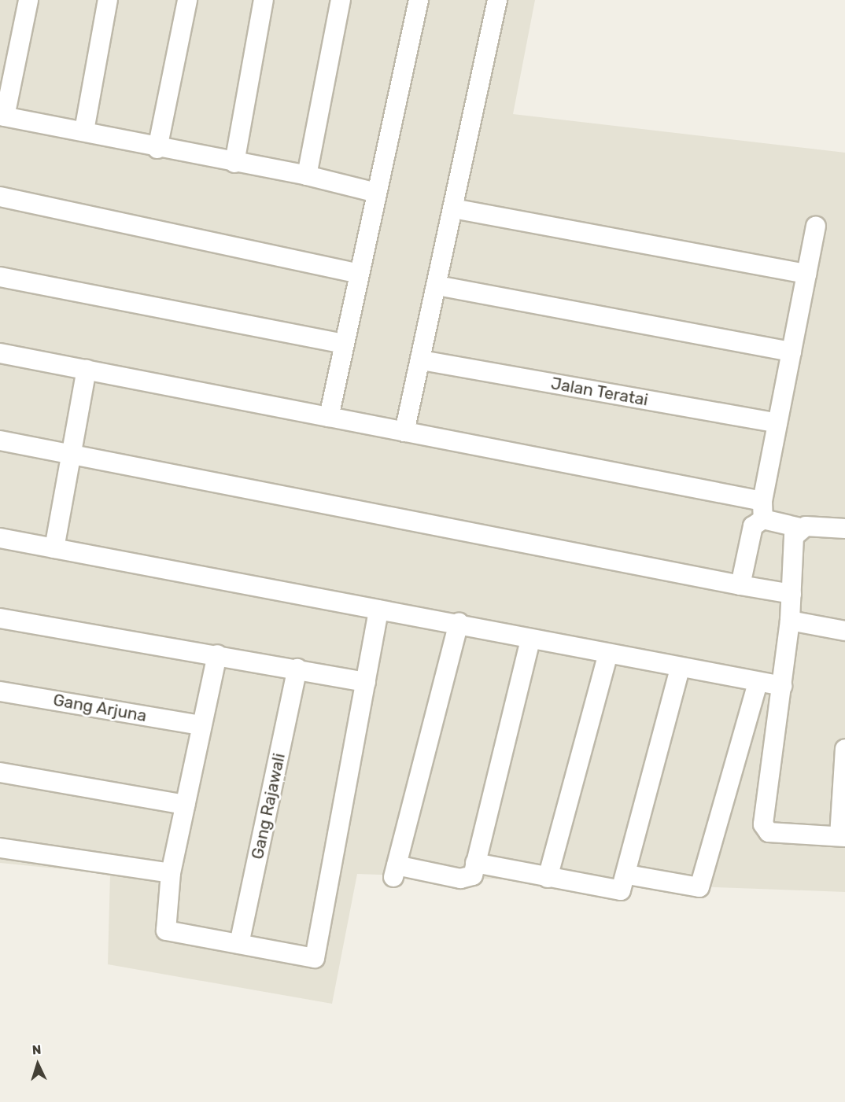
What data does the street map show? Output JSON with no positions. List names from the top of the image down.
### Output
{
  "streets": {
    "street": ["Jalan Teratai", "Gang Arjuna", "Gang Rajawali"]
  },
  "north": "top"
}
